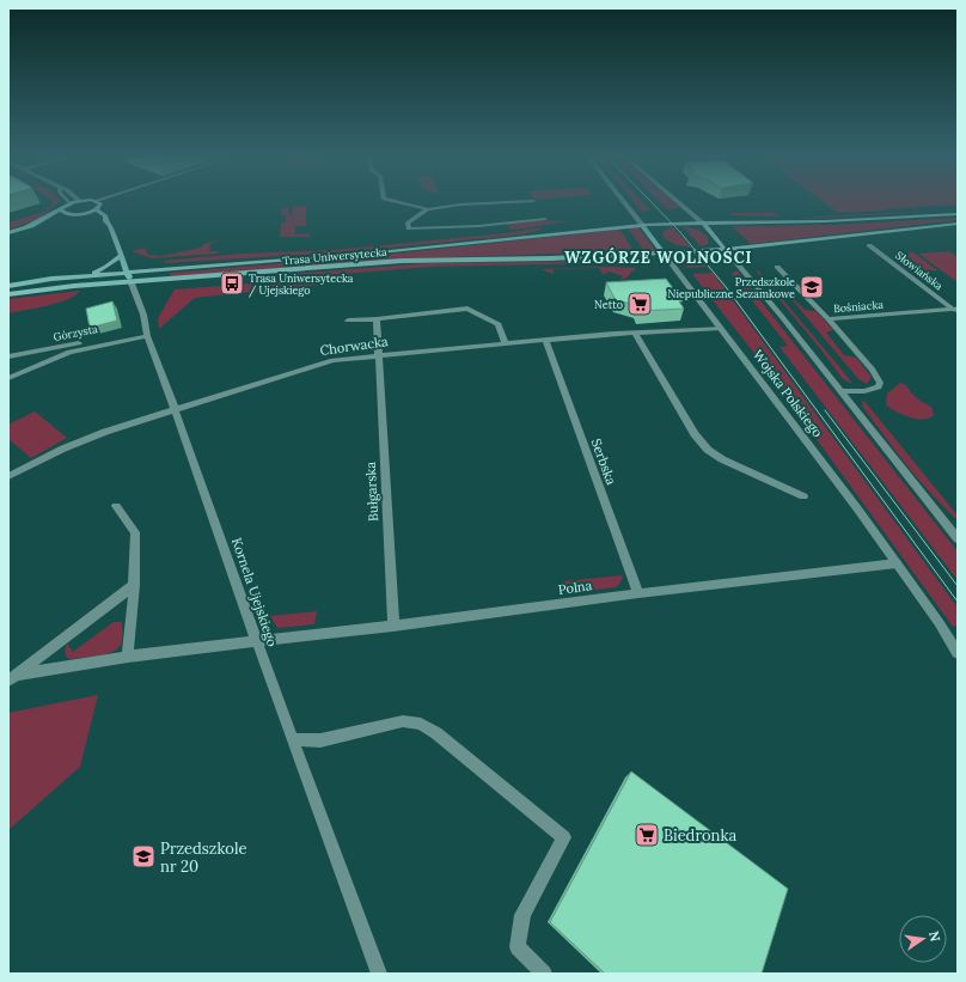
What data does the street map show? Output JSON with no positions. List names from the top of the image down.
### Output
{
  "streets": {
    "main road": ["Trasa Uniwersytecka", "Wojska Polskiego", "Kornela Ujejskiego"],
    "street": [
      "Słowiańska",
      "Bośniacka",
      "Górzysta",
      "Chorwacka",
      "Serbska",
      "Bułgarska",
      "Polna"
    ]
  },
  "crossings": [
    ["Trasa Uniwersytecka", "Wojska Polskiego"],
    ["Trasa Uniwersytecka", "Kornela Ujejskiego"],
    ["Słowiańska", "Bośniacka"],
    ["Górzysta", "Kornela Ujejskiego"],
    ["Chorwacka", "Wojska Polskiego"],
    ["Chorwacka", "Serbska"],
    ["Chorwacka", "Bułgarska"],
    ["Chorwacka", "Kornela Ujejskiego"],
    ["Wojska Polskiego", "Polna"],
    ["Serbska", "Polna"],
    ["Bułgarska", "Polna"],
    ["Polna", "Kornela Ujejskiego"]
  ],
  "districts": ["WZGÓRZE WOLNOŚCI"],
  "places": {
    "bus stop": ["Trasa Uniwersytecka / Ujejskiego"],
    "school or university": ["Przedszkole Niepubliczne Sezamkowe", "Przedszkole nr 20"],
    "supermarket": ["Netto", "Biedronka"]
  },
  "north": "right"
}
